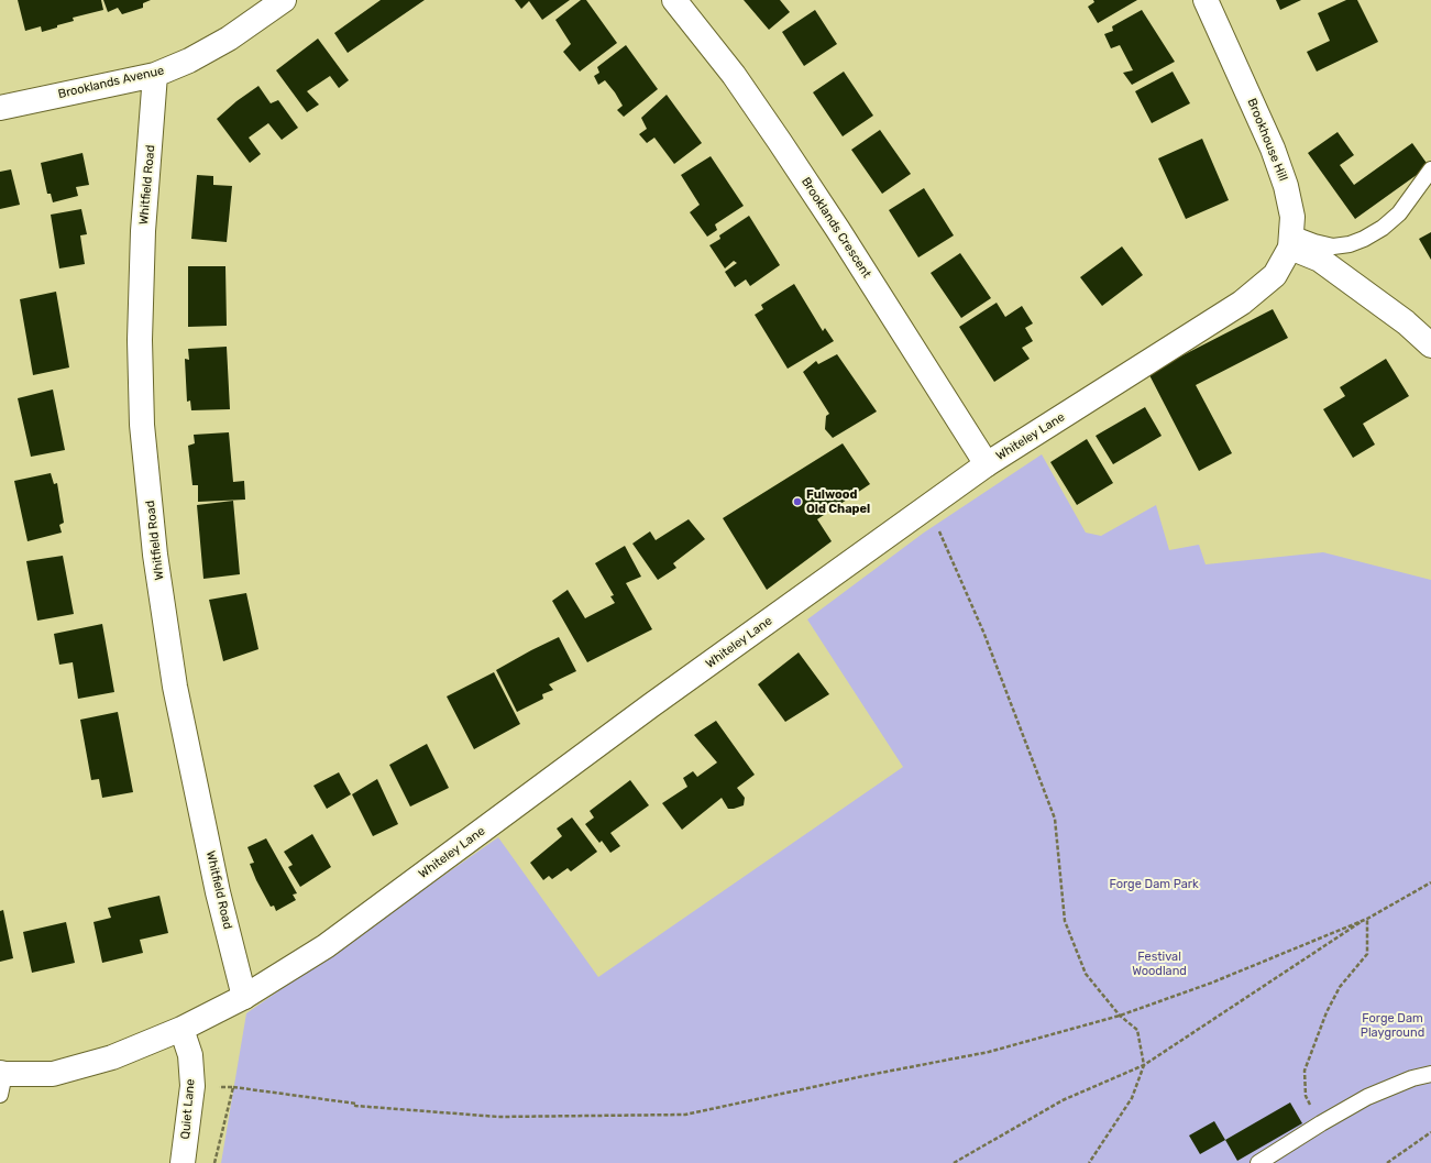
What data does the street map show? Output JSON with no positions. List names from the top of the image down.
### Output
{
  "streets": {
    "street": [
      "Brooklands Avenue",
      "Brookhouse Hill",
      "Whitfield Road",
      "Brooklands Crescent",
      "Whiteley Lane",
      "Quiet Lane"
    ]
  },
  "crossings": [
    ["Brooklands Avenue", "Whitfield Road"],
    ["Brookhouse Hill", "Whiteley Lane"],
    ["Whitfield Road", "Whiteley Lane"],
    ["Brooklands Crescent", "Whiteley Lane"],
    ["Whiteley Lane", "Quiet Lane"]
  ],
  "parks": ["Forge Dam Park", "Festival Woodland", "Forge Dam Playground"],
  "places": ["Fulwood Old Chapel"]
}
